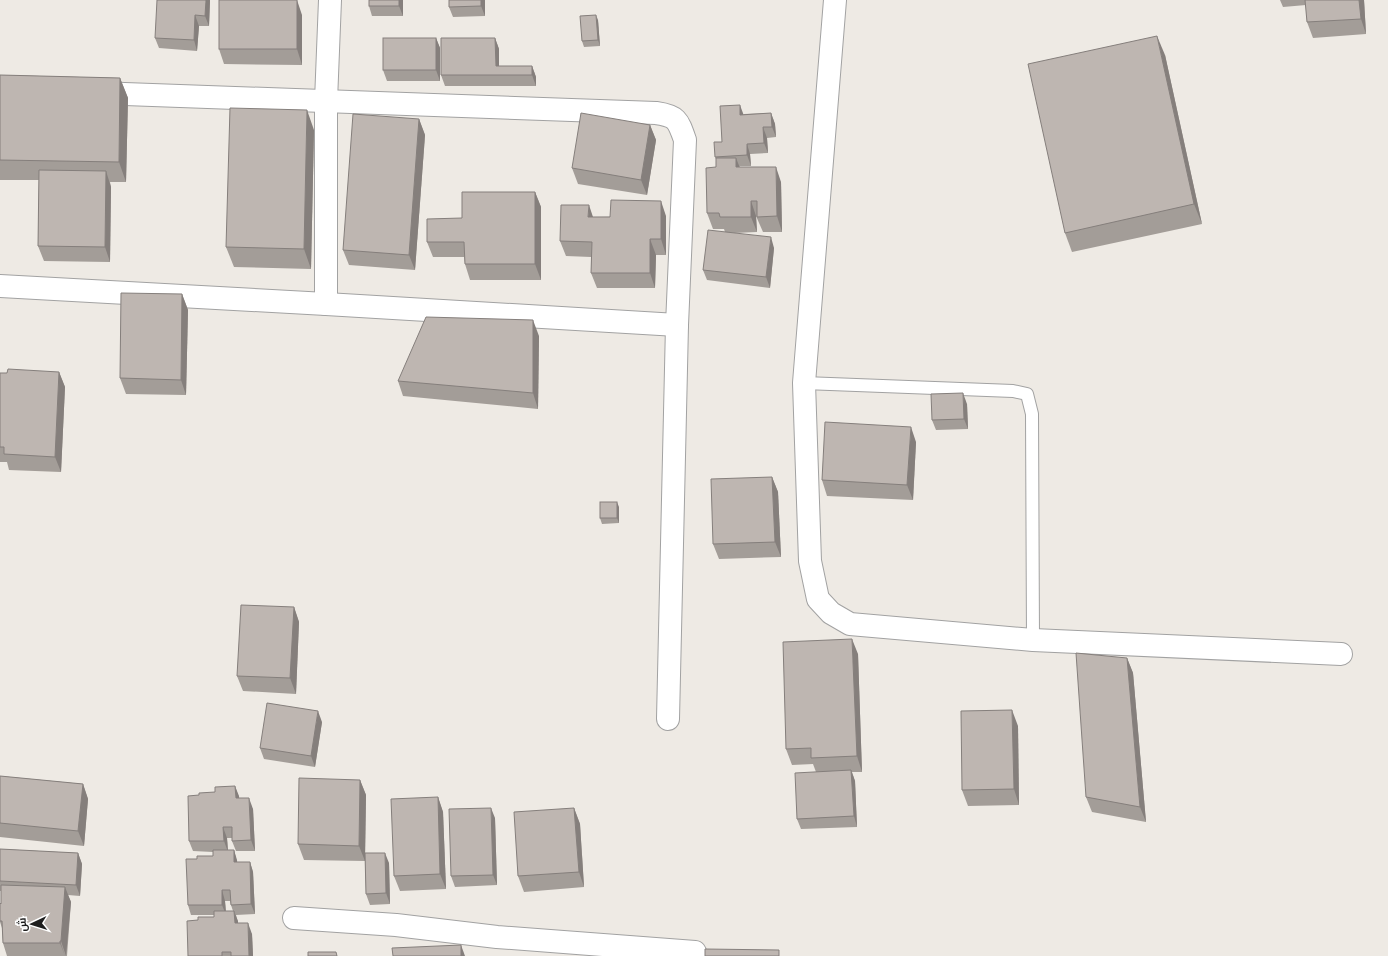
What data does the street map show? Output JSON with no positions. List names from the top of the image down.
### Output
{
  "north": "left"
}
